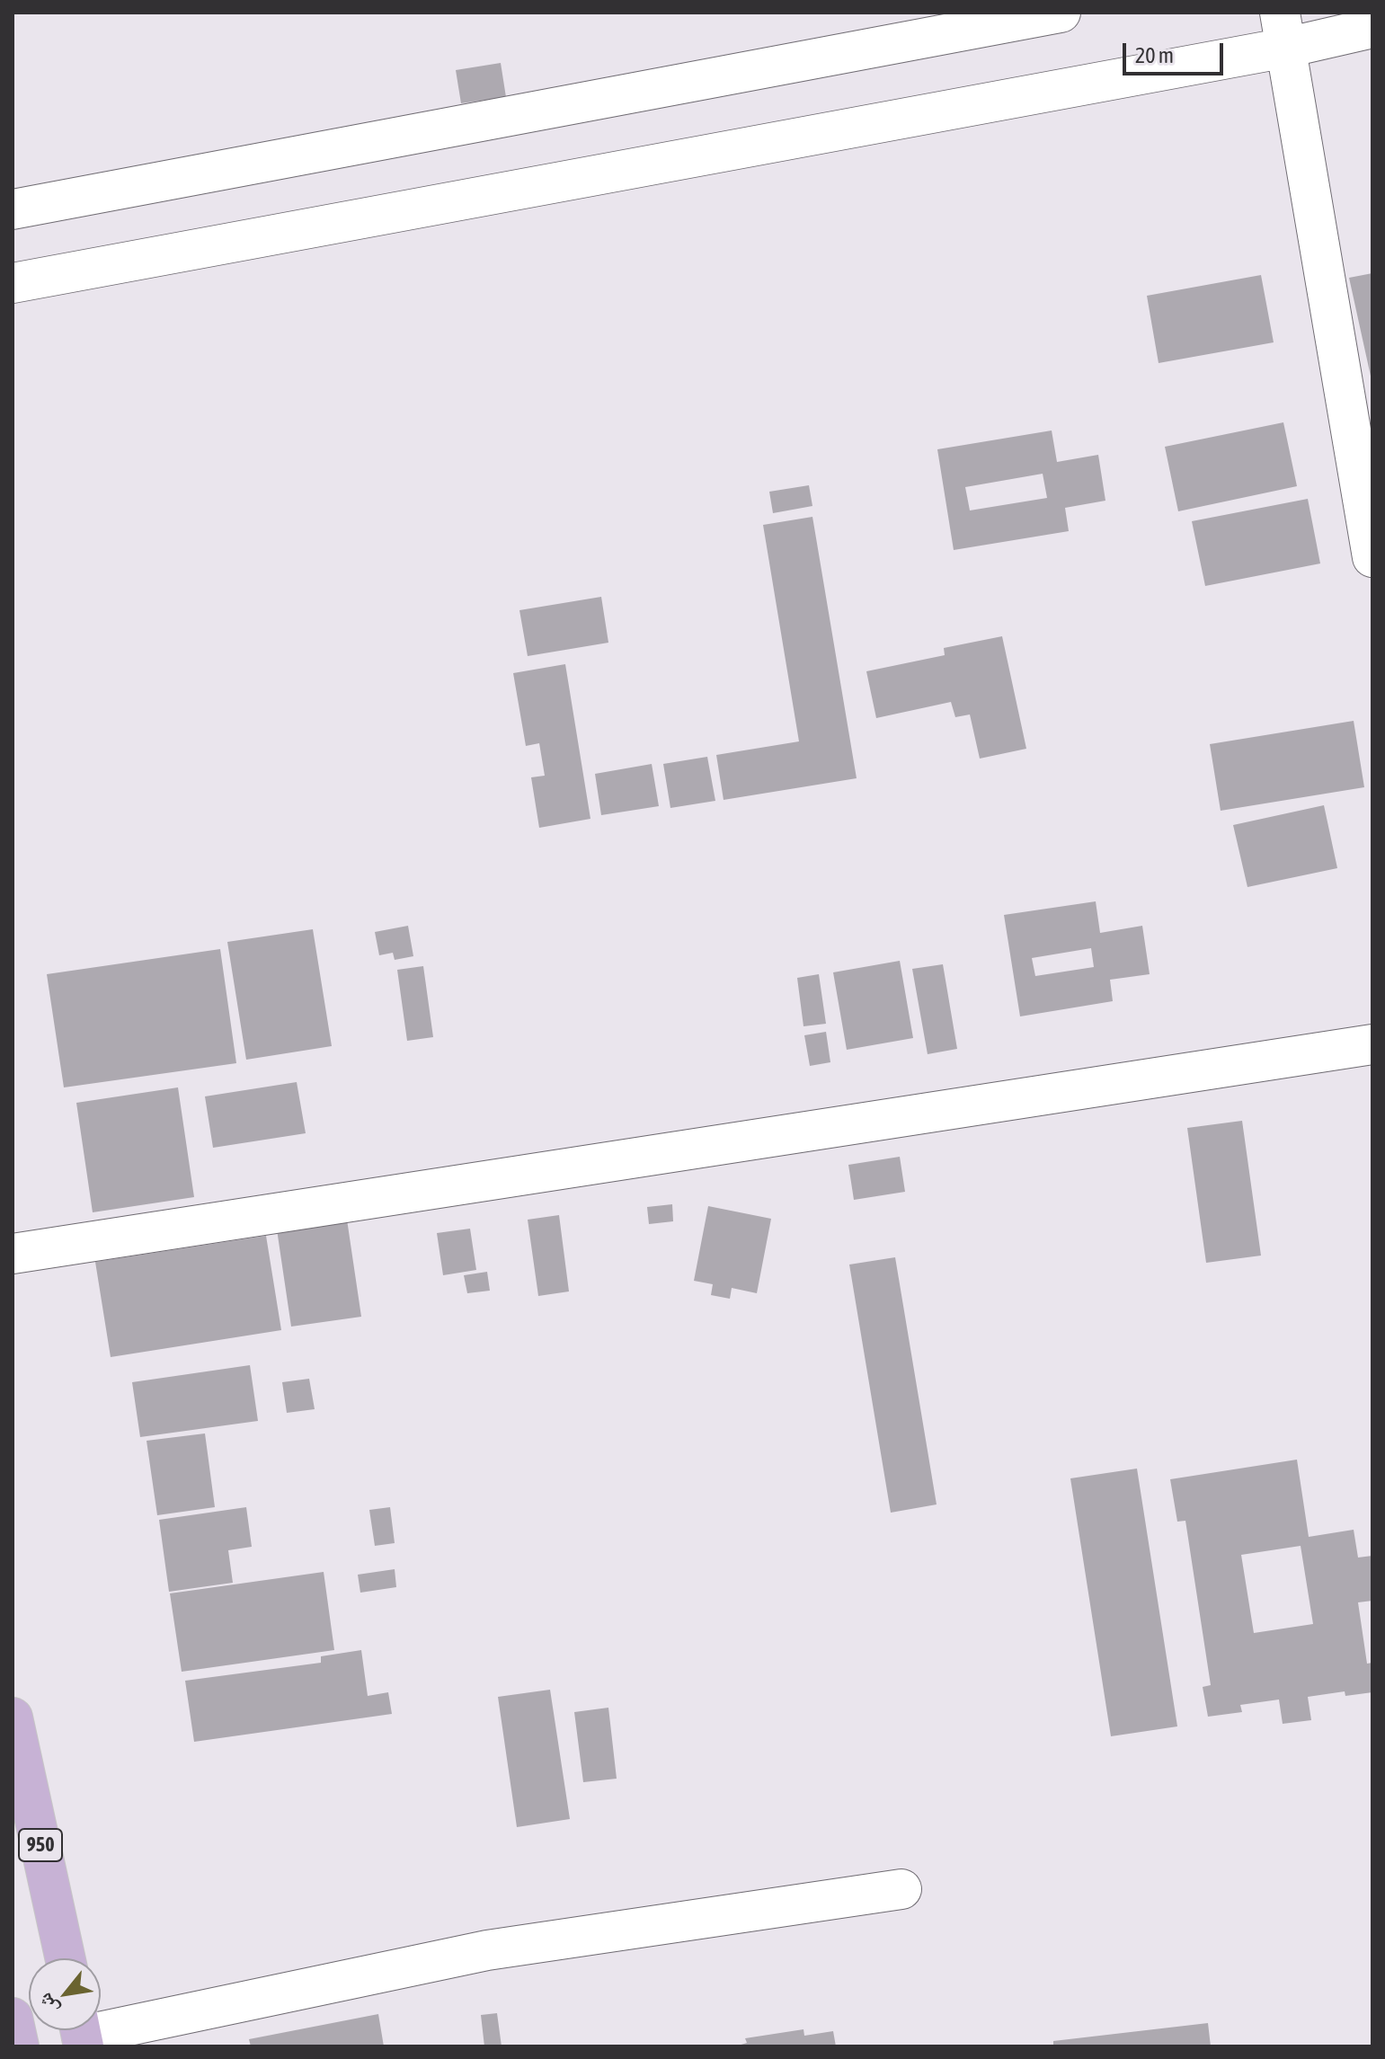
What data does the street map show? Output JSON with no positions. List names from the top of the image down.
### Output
{
  "streets": {
    "main road": ["950"]
  },
  "scale_bar": "20 m",
  "north": "bottom left"
}
